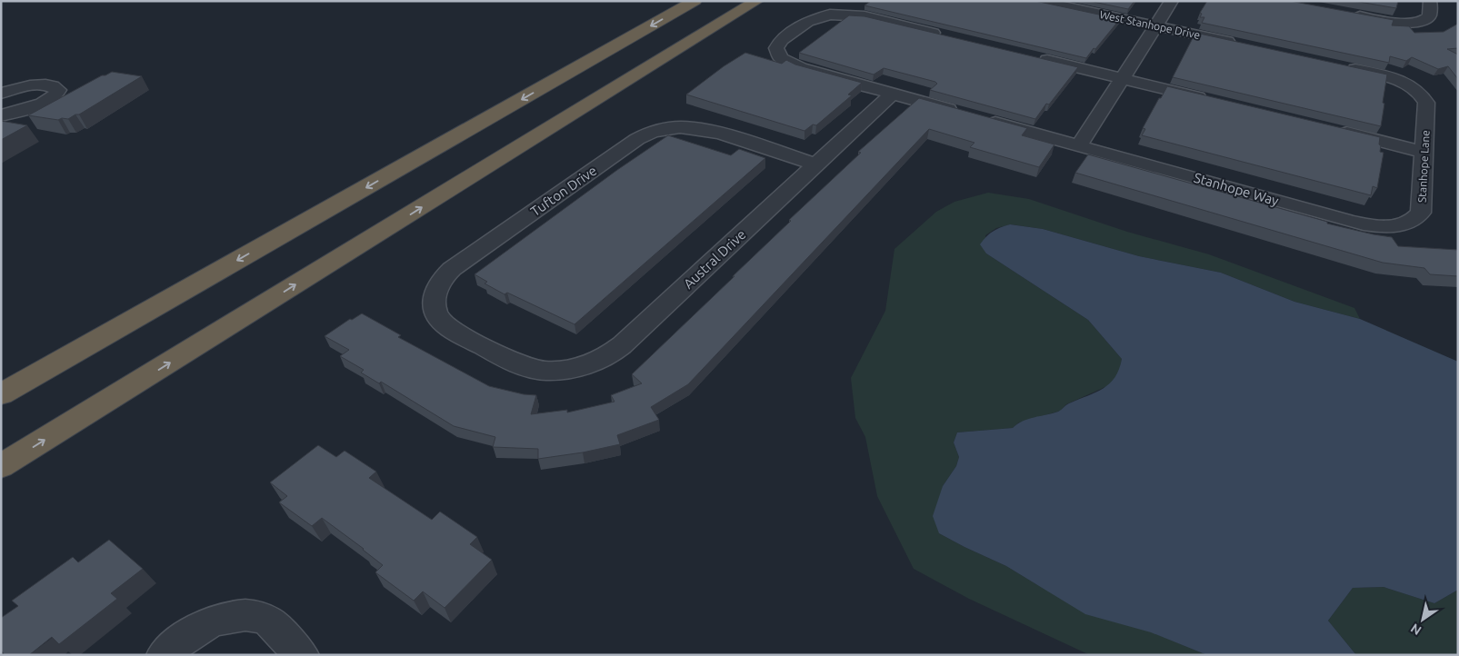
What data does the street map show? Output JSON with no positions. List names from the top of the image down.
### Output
{
  "streets": {
    "street": [
      "West Stanhope Drive",
      "Stanhope Lane",
      "Stanhope Way",
      "Tufton Drive",
      "Austral Drive"
    ]
  },
  "crossings": [
    ["Stanhope Lane", "Stanhope Way"],
    ["Tufton Drive", "Austral Drive"]
  ],
  "north": "bottom left"
}
